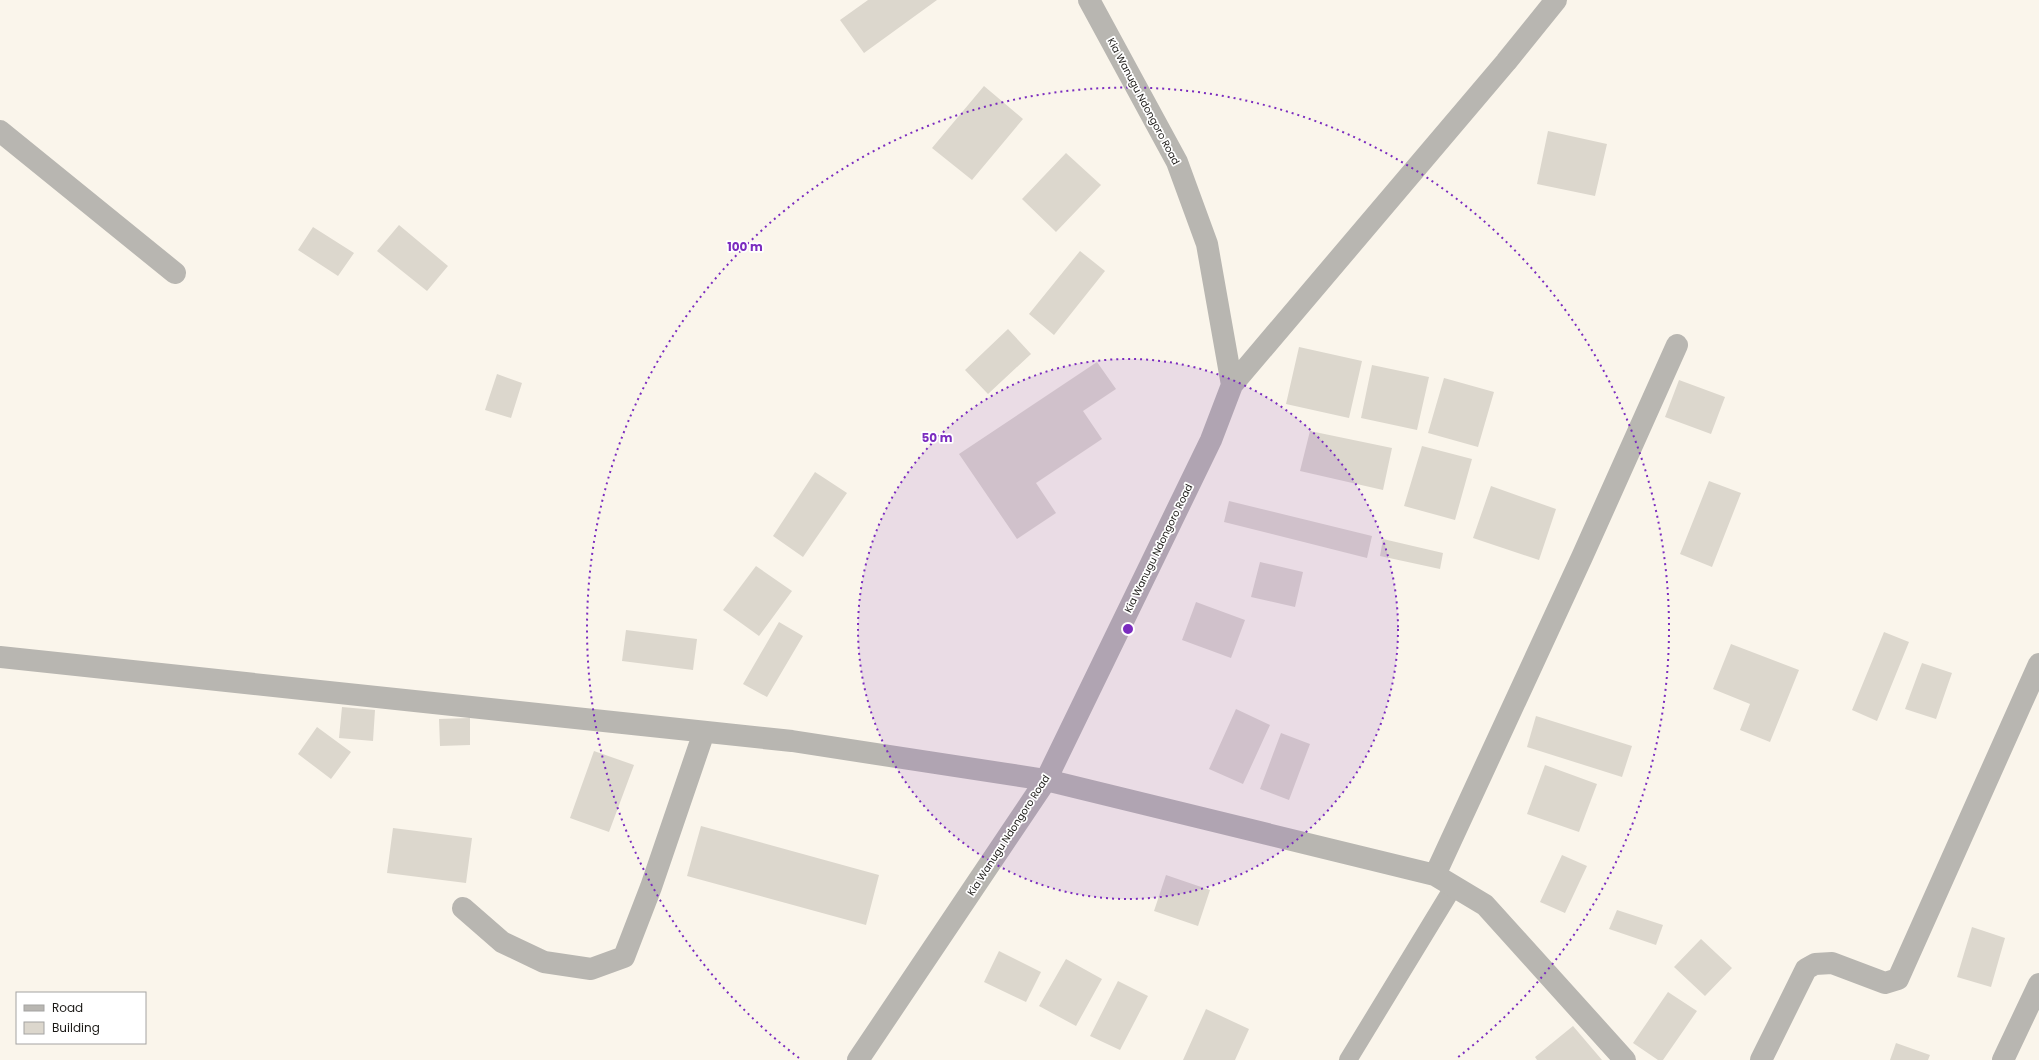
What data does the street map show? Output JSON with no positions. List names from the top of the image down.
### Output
{
  "streets": {
    "street": ["Kia Wanugu Ndongoro Road"]
  },
  "legend": ["Road", "Building"],
  "rings": ["100 m", "50 m"]
}
